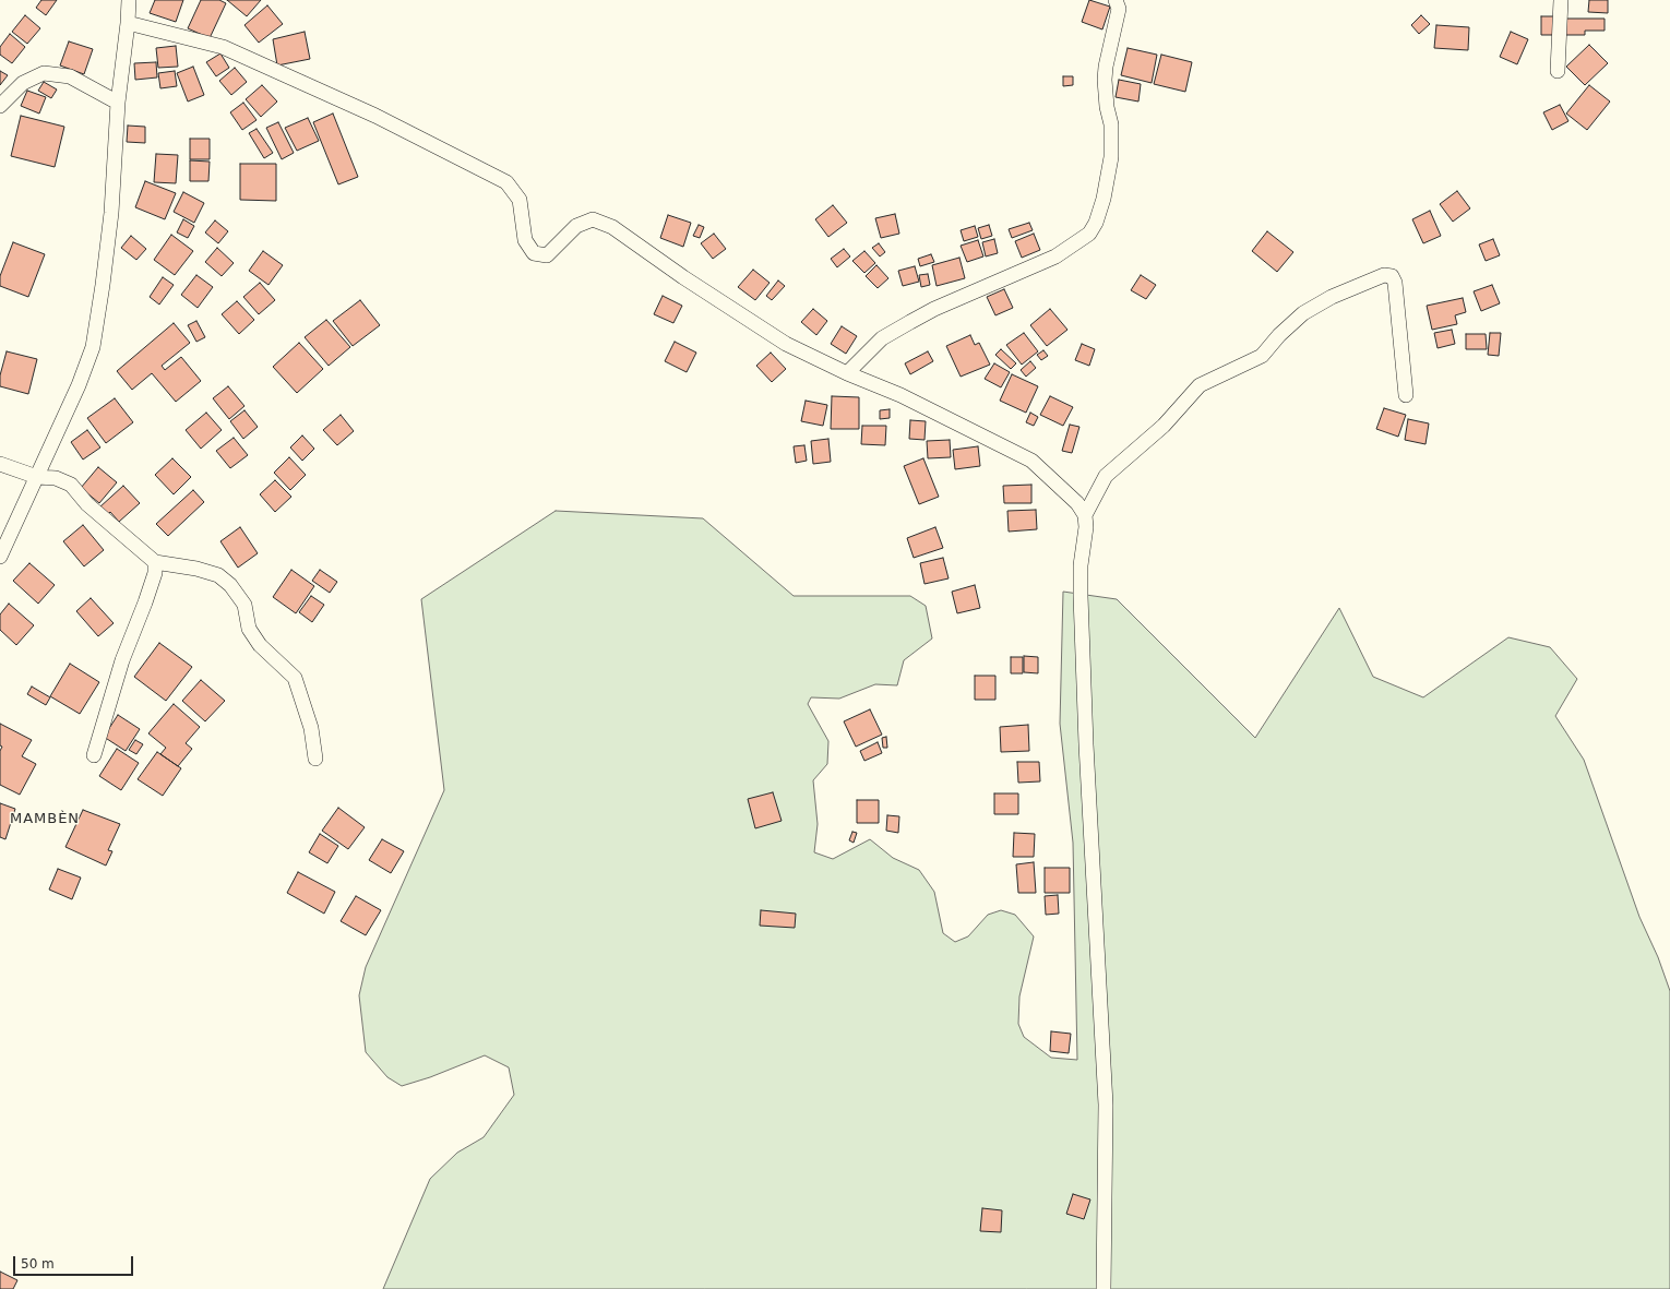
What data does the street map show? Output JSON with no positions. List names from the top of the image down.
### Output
{
  "districts": ["MAMBÈN"],
  "scale_bar": "50 m"
}
